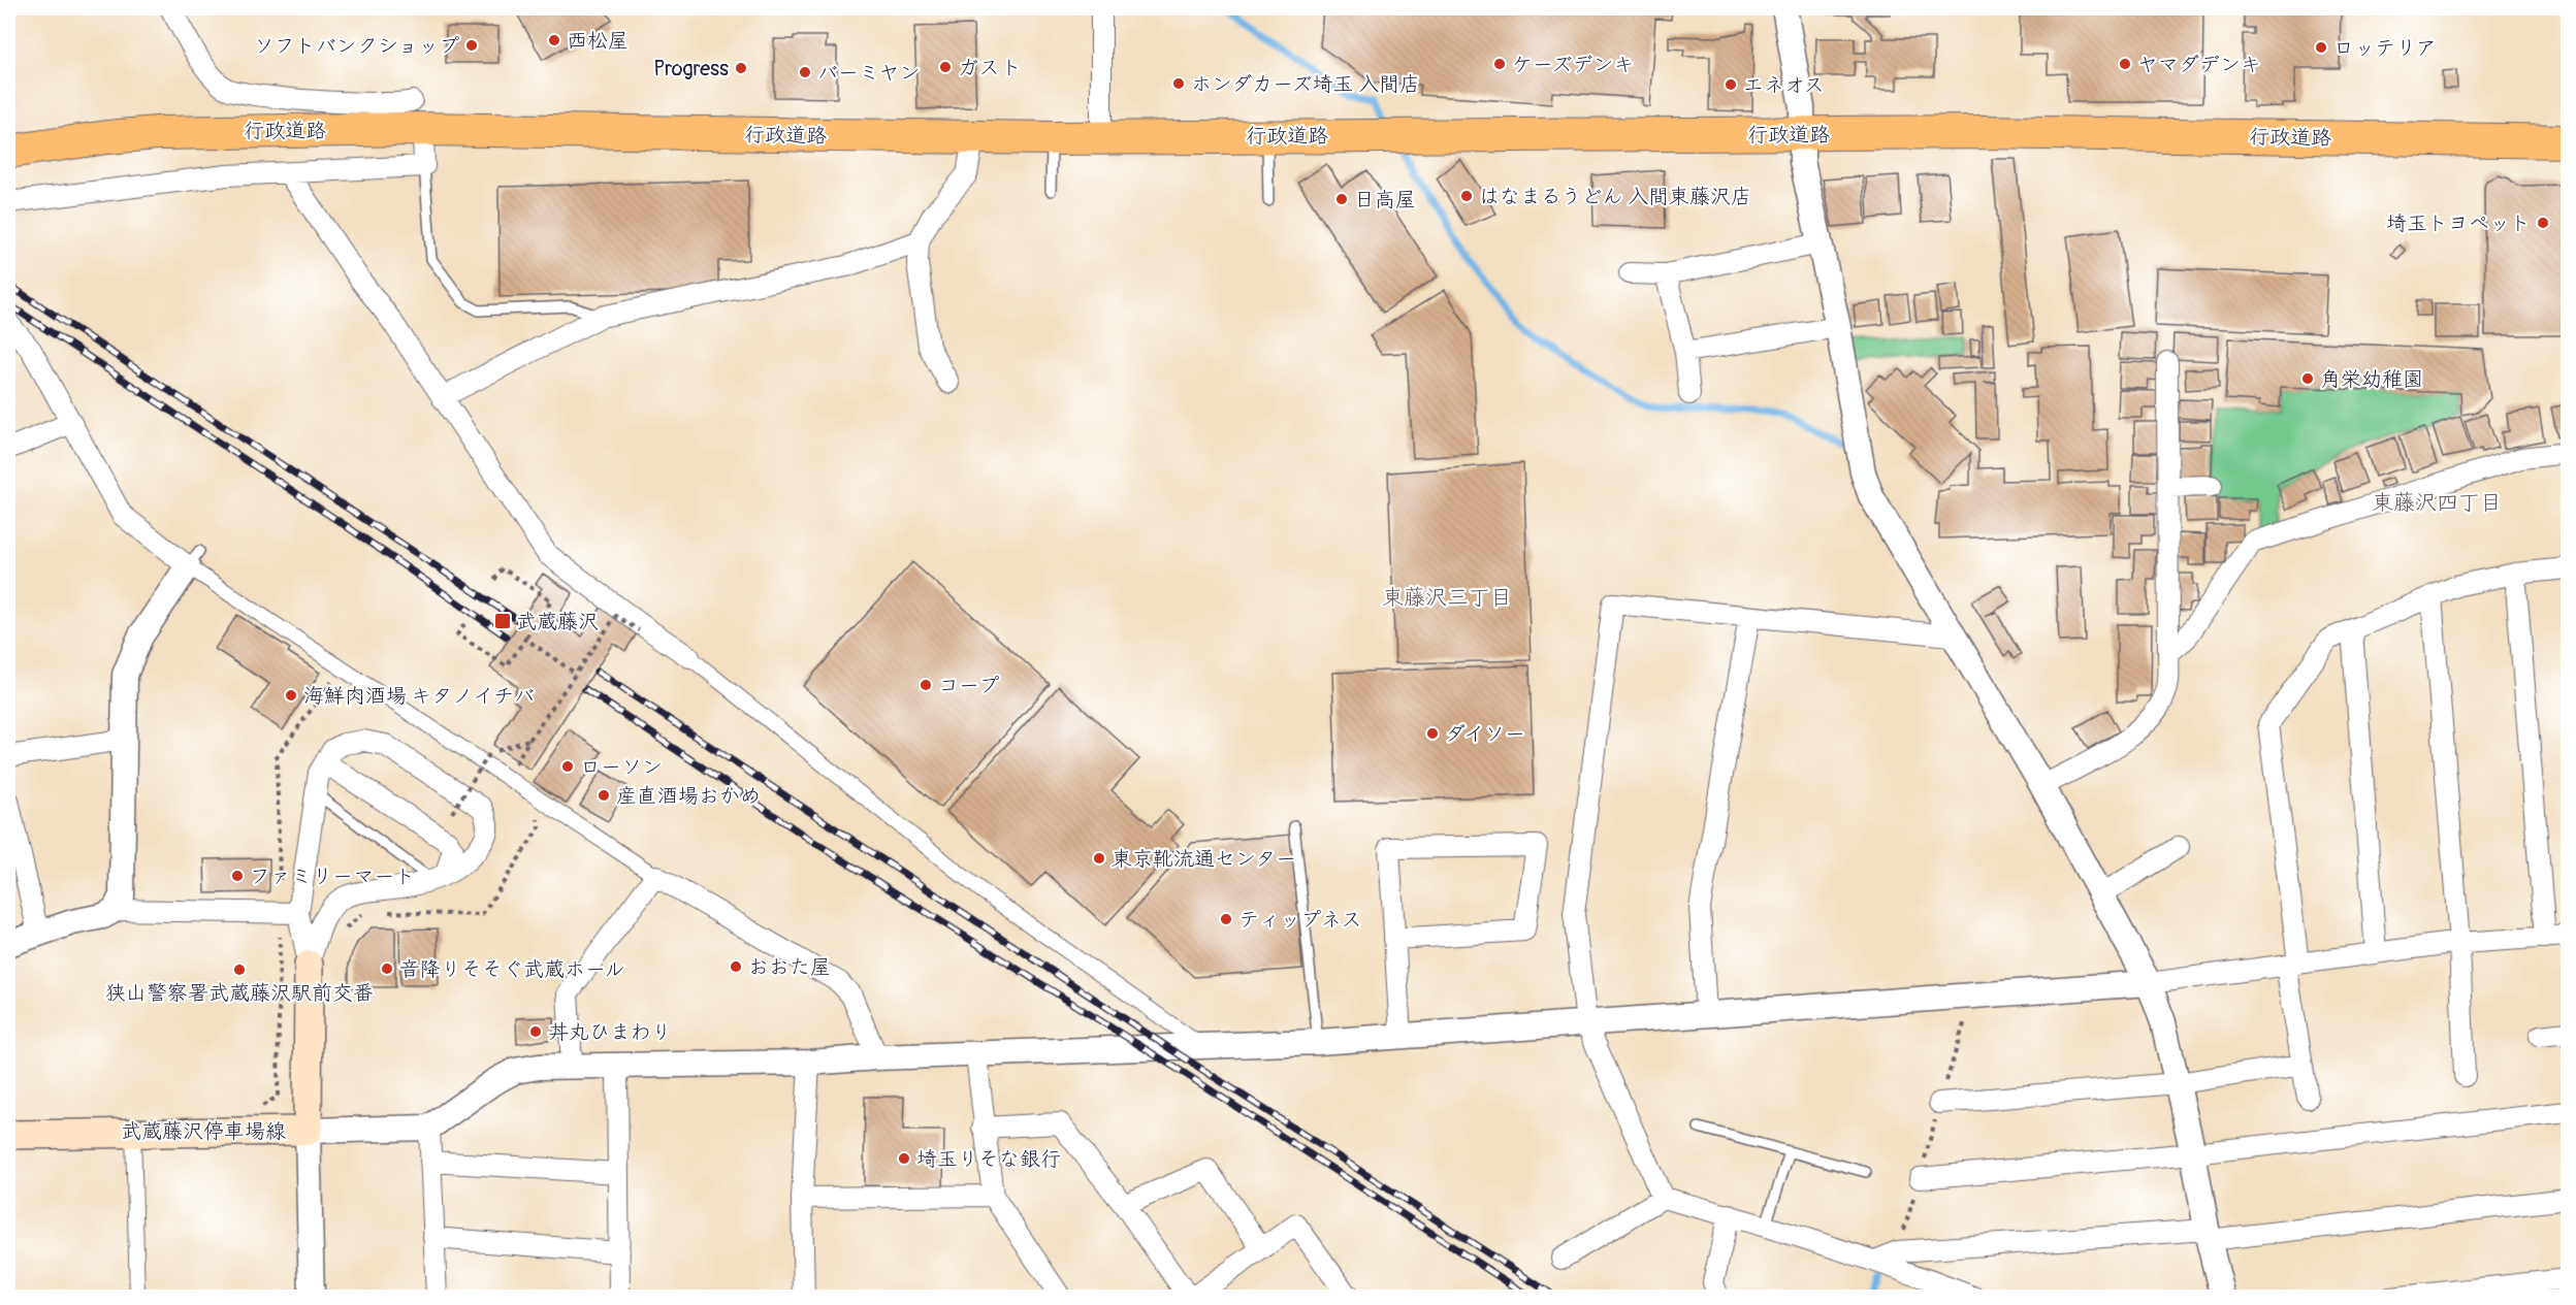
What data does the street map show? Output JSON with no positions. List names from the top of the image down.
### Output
{
  "streets": {
    "highway": ["行政道路"],
    "main road": ["武蔵藤沢停車場線"]
  },
  "districts": ["東藤沢四丁目", "東藤沢三丁目"],
  "places": {
    "other": [
      "西松屋",
      "ソフトバンクショップ",
      "ロッテリア",
      "ケーズデンキ",
      "ヤマダデンキ",
      "ガスト",
      "Progress",
      "バーミヤン",
      "ホンダカーズ埼玉 入間店",
      "エネオス",
      "はなまるうどん 入間東藤沢店",
      "日高屋",
      "埼玉トヨペット",
      "角栄幼稚園",
      "コープ",
      "海鮮肉酒場 キタノイチバ",
      "ダイソー",
      "ローソン",
      "産直酒場おかめ",
      "東京靴流通センター",
      "ファミリーマート",
      "ティップネス",
      "おおた屋",
      "音降りそそぐ武蔵ホール",
      "狭山警察署武蔵藤沢駅前交番",
      "丼丸ひまわり",
      "埼玉りそな銀行"
    ],
    "transit": ["武蔵藤沢"]
  }
}
